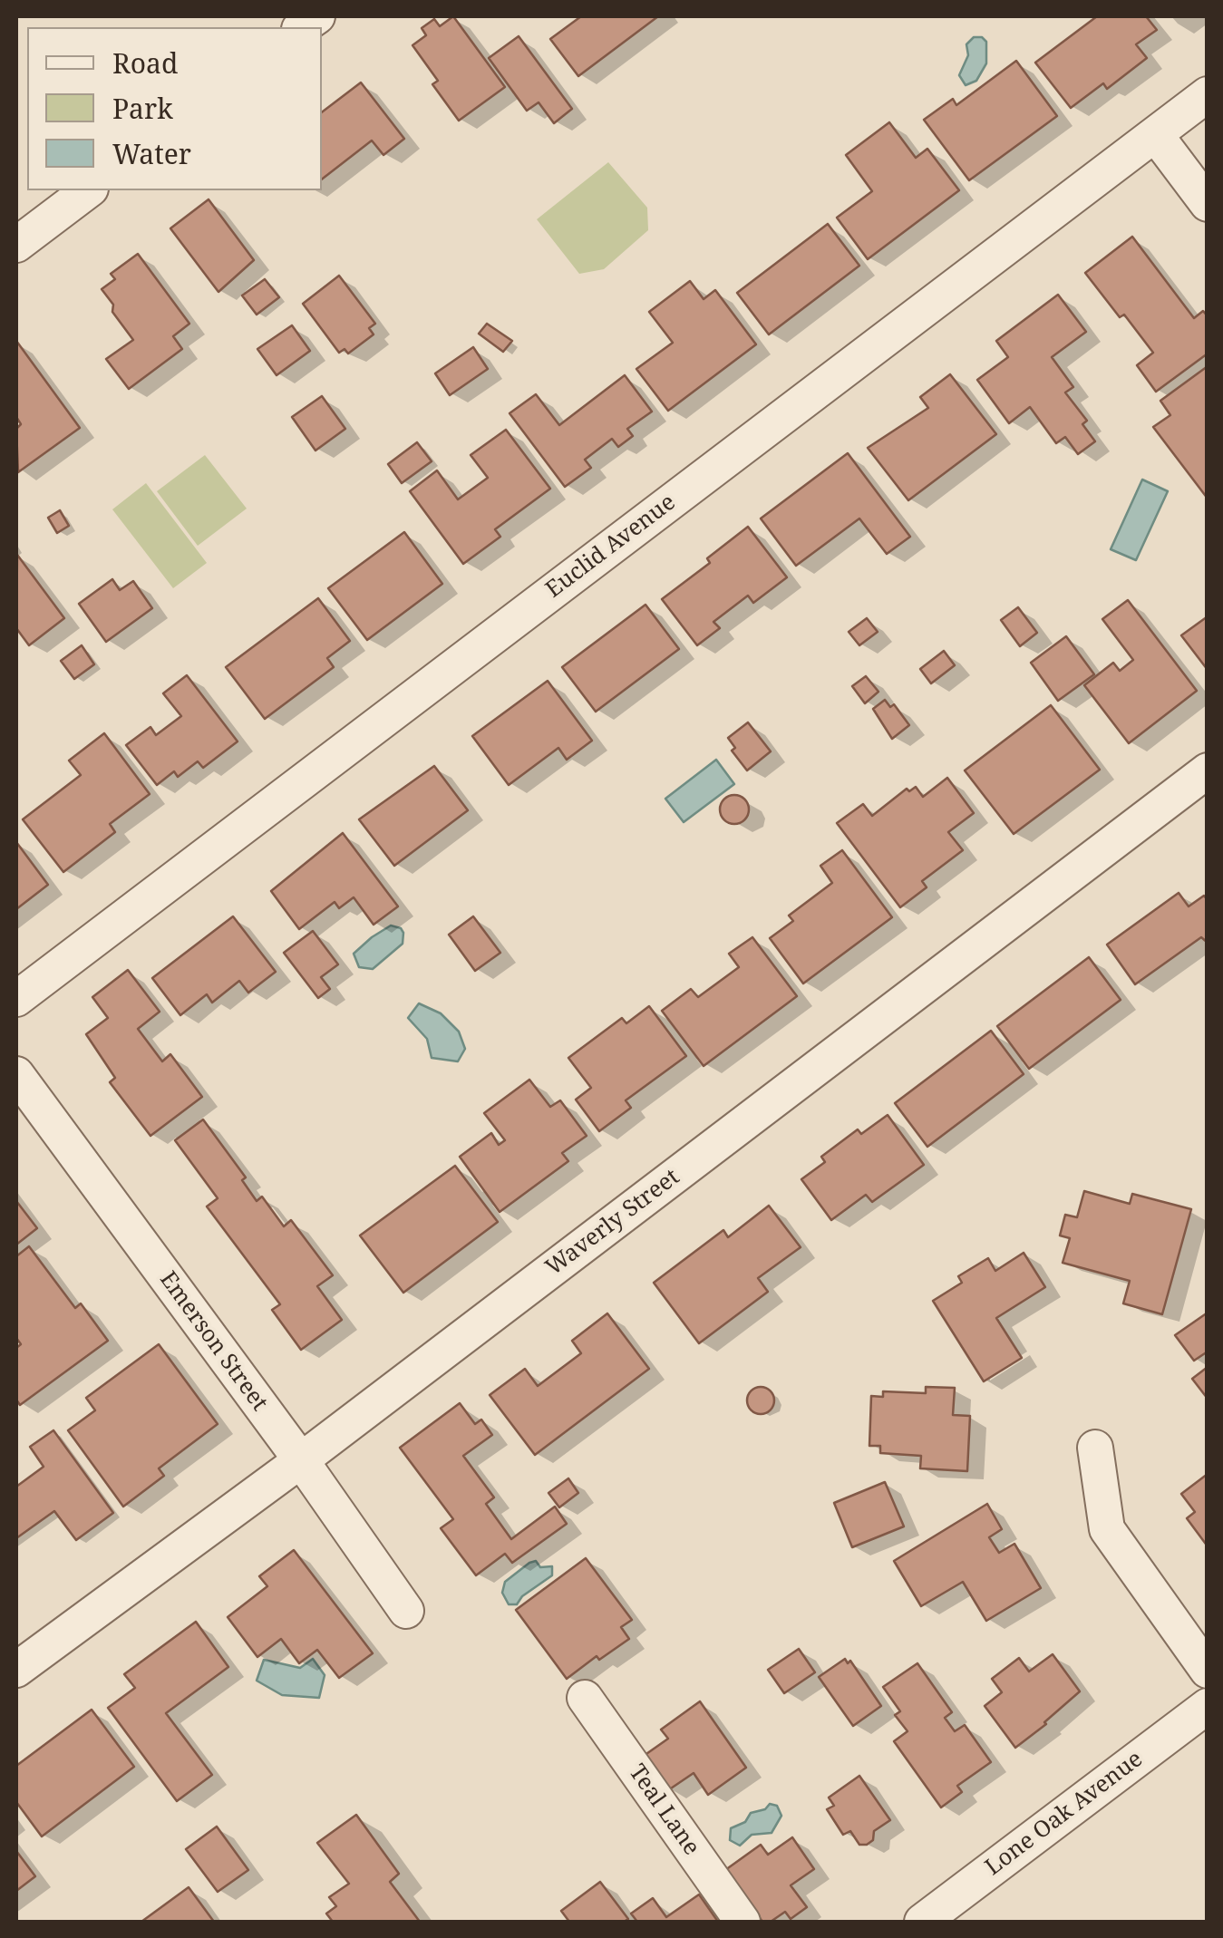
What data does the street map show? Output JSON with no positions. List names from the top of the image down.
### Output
{
  "streets": {
    "street": [
      "Euclid Avenue",
      "Waverly Street",
      "Emerson Street",
      "Teal Lane",
      "Lone Oak Avenue"
    ]
  },
  "crossings": [
    ["Waverly Street", "Emerson Street"]
  ],
  "legend": ["Road", "Park", "Water"]
}
